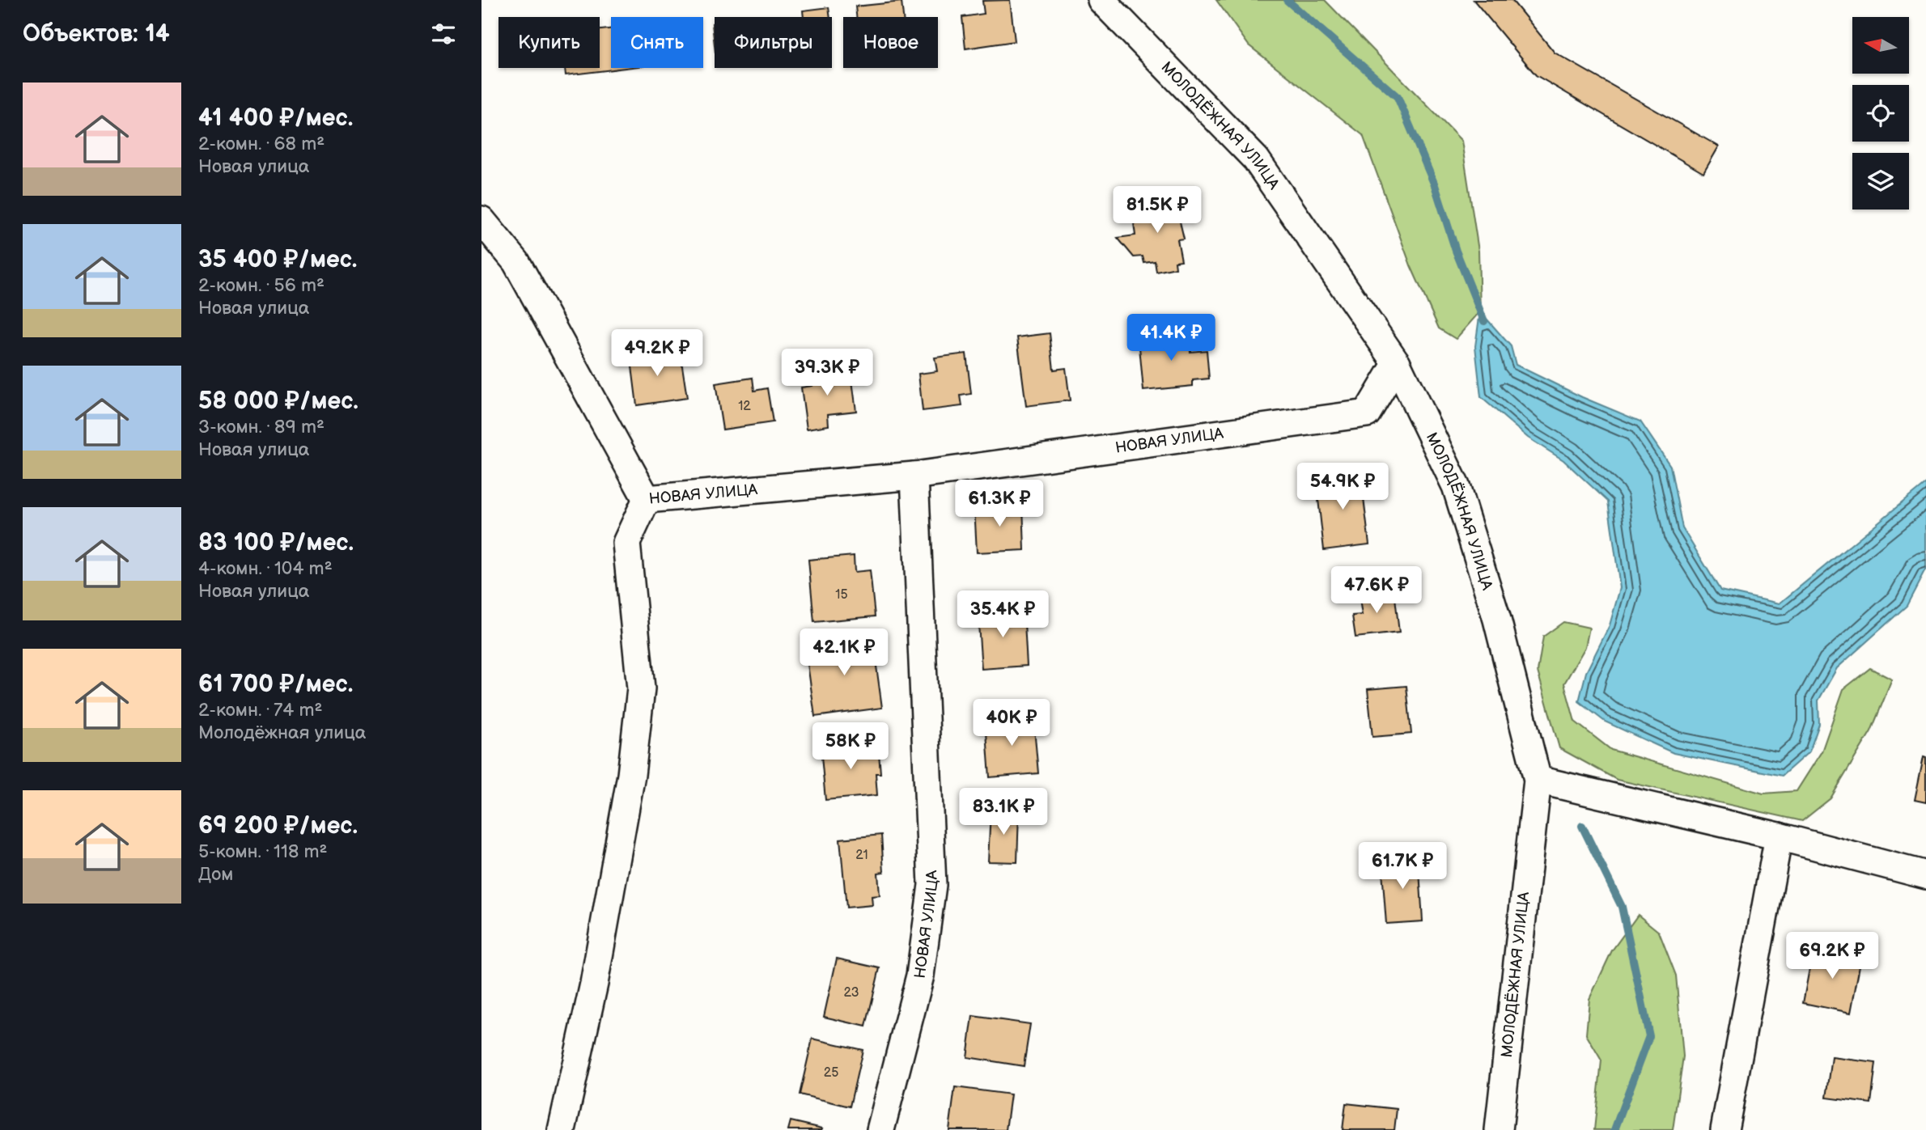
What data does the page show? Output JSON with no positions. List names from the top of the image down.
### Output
{
  "streets": {
    "street": ["МОЛОДЁЖНАЯ УЛИЦА", "НОВАЯ УЛИЦА"]
  },
  "crossings": [
    ["МОЛОДЁЖНАЯ УЛИЦА", "НОВАЯ УЛИЦА"]
  ],
  "house_numbers": [
    "12",
    "15",
    "21",
    "23",
    "25"
  ],
  "north": "left",
  "page": {
    "heading": "Объектов: 14",
    "chip": [
      "Купить",
      "Снять",
      "Фильтры",
      "Новое"
    ],
    "list": [
      {
        "name": "41 400 ₽/мес.",
        "note": "2-комн. · 68 m² · Новая улица"
      },
      {
        "name": "35 400 ₽/мес.",
        "note": "2-комн. · 56 m² · Новая улица"
      },
      {
        "name": "58 000 ₽/мес.",
        "note": "3-комн. · 89 m² · Новая улица"
      },
      {
        "name": "83 100 ₽/мес.",
        "note": "4-комн. · 104 m² · Новая улица"
      },
      {
        "name": "61 700 ₽/мес.",
        "note": "2-комн. · 74 m² · Молодёжная улица"
      },
      {
        "name": "69 200 ₽/мес.",
        "note": "5-комн. · 118 m² · Дом"
      }
    ],
    "price": [
      "81.5K ₽",
      "41.4K ₽",
      "49.2K ₽",
      "39.3K ₽",
      "54.9K ₽",
      "61.3K ₽",
      "47.6K ₽",
      "35.4K ₽",
      "42.1K ₽",
      "40K ₽",
      "58K ₽",
      "83.1K ₽",
      "61.7K ₽",
      "69.2K ₽"
    ]
  }
}
